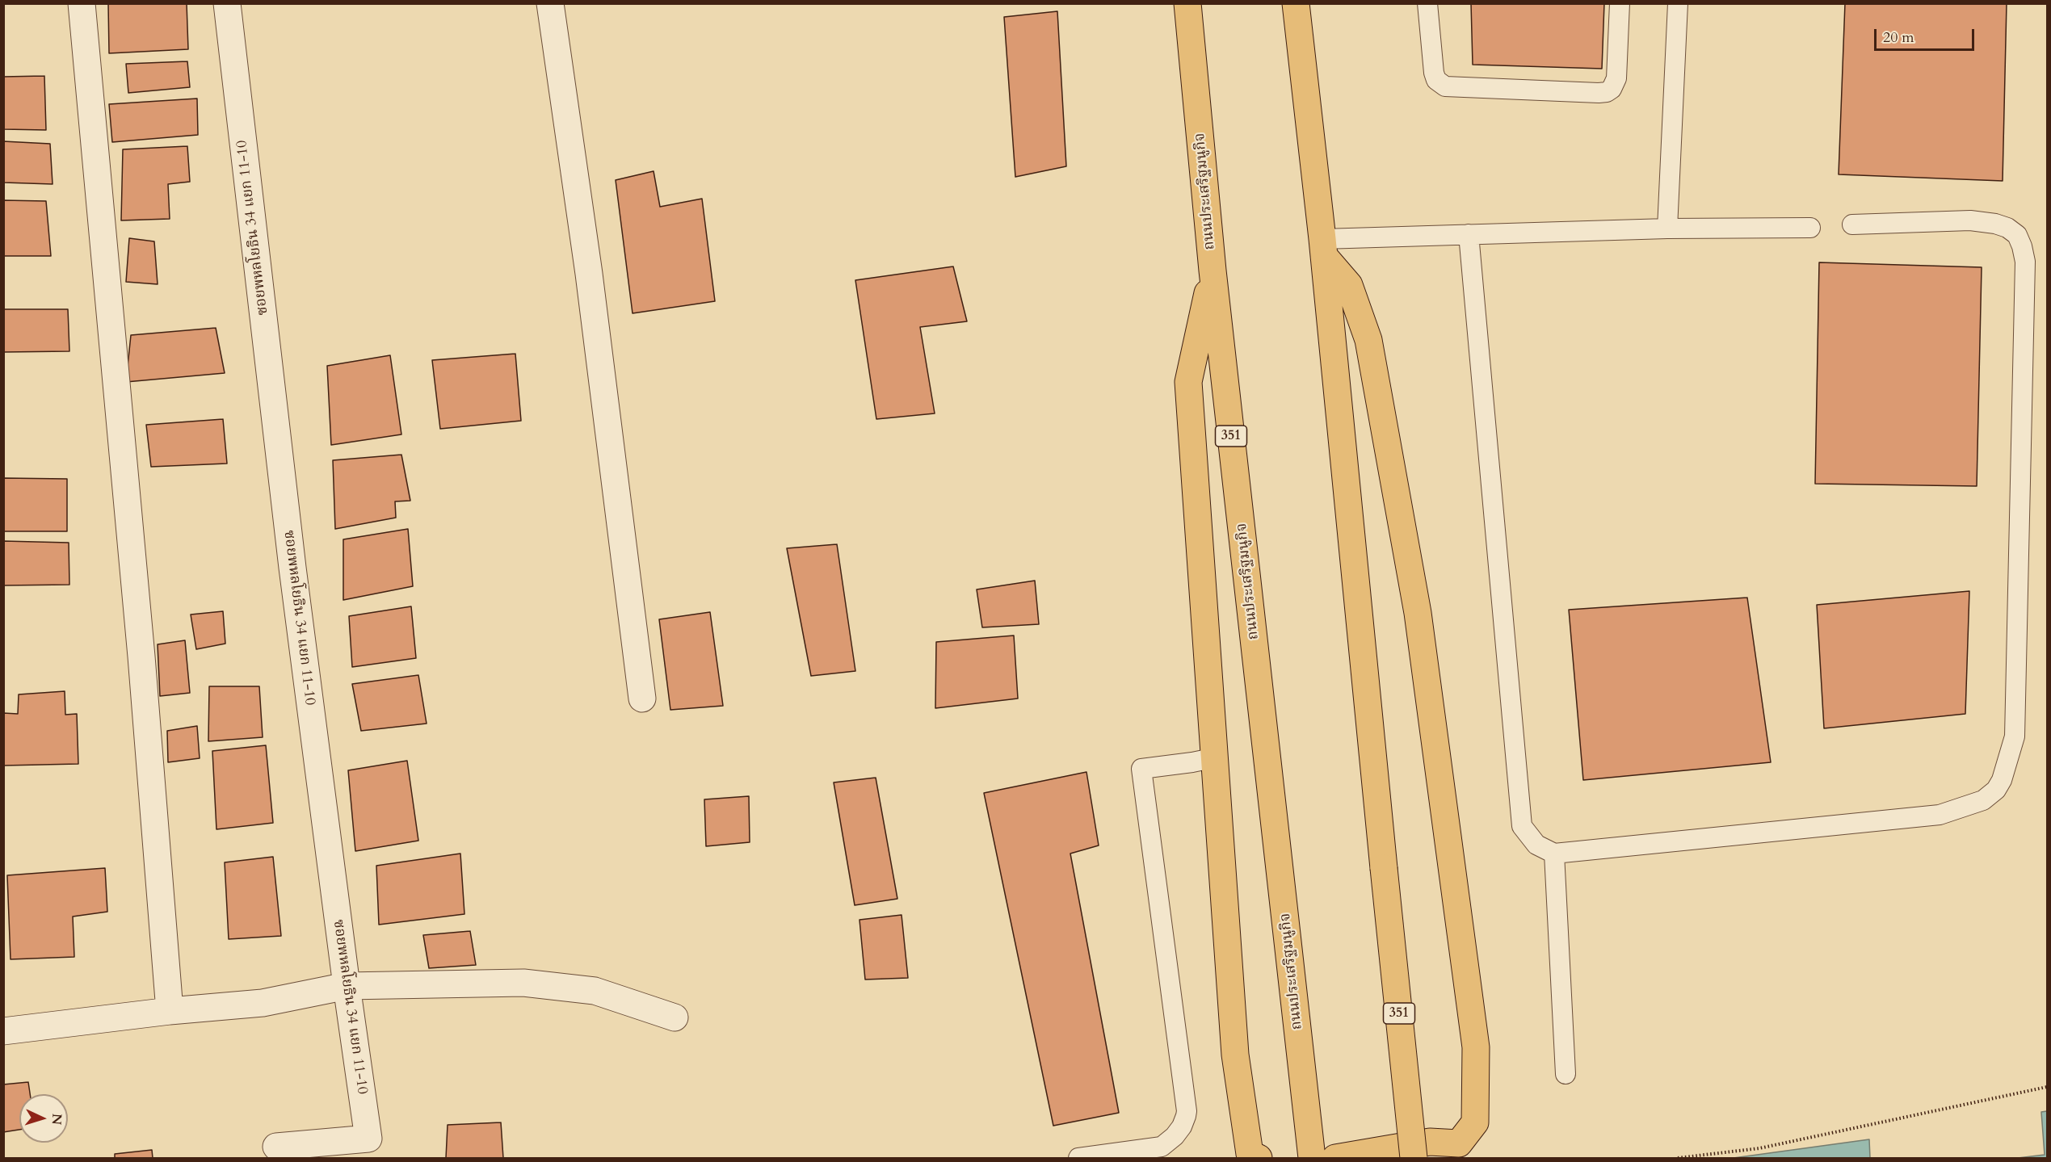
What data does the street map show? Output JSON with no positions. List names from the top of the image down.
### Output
{
  "streets": {
    "main road": ["ถนนประเสริฐมนูกิจ", "351"],
    "street": ["ซอยพหลโยธิน 34 แยก 11-10"]
  },
  "scale_bar": "20 m",
  "north": "right"
}
